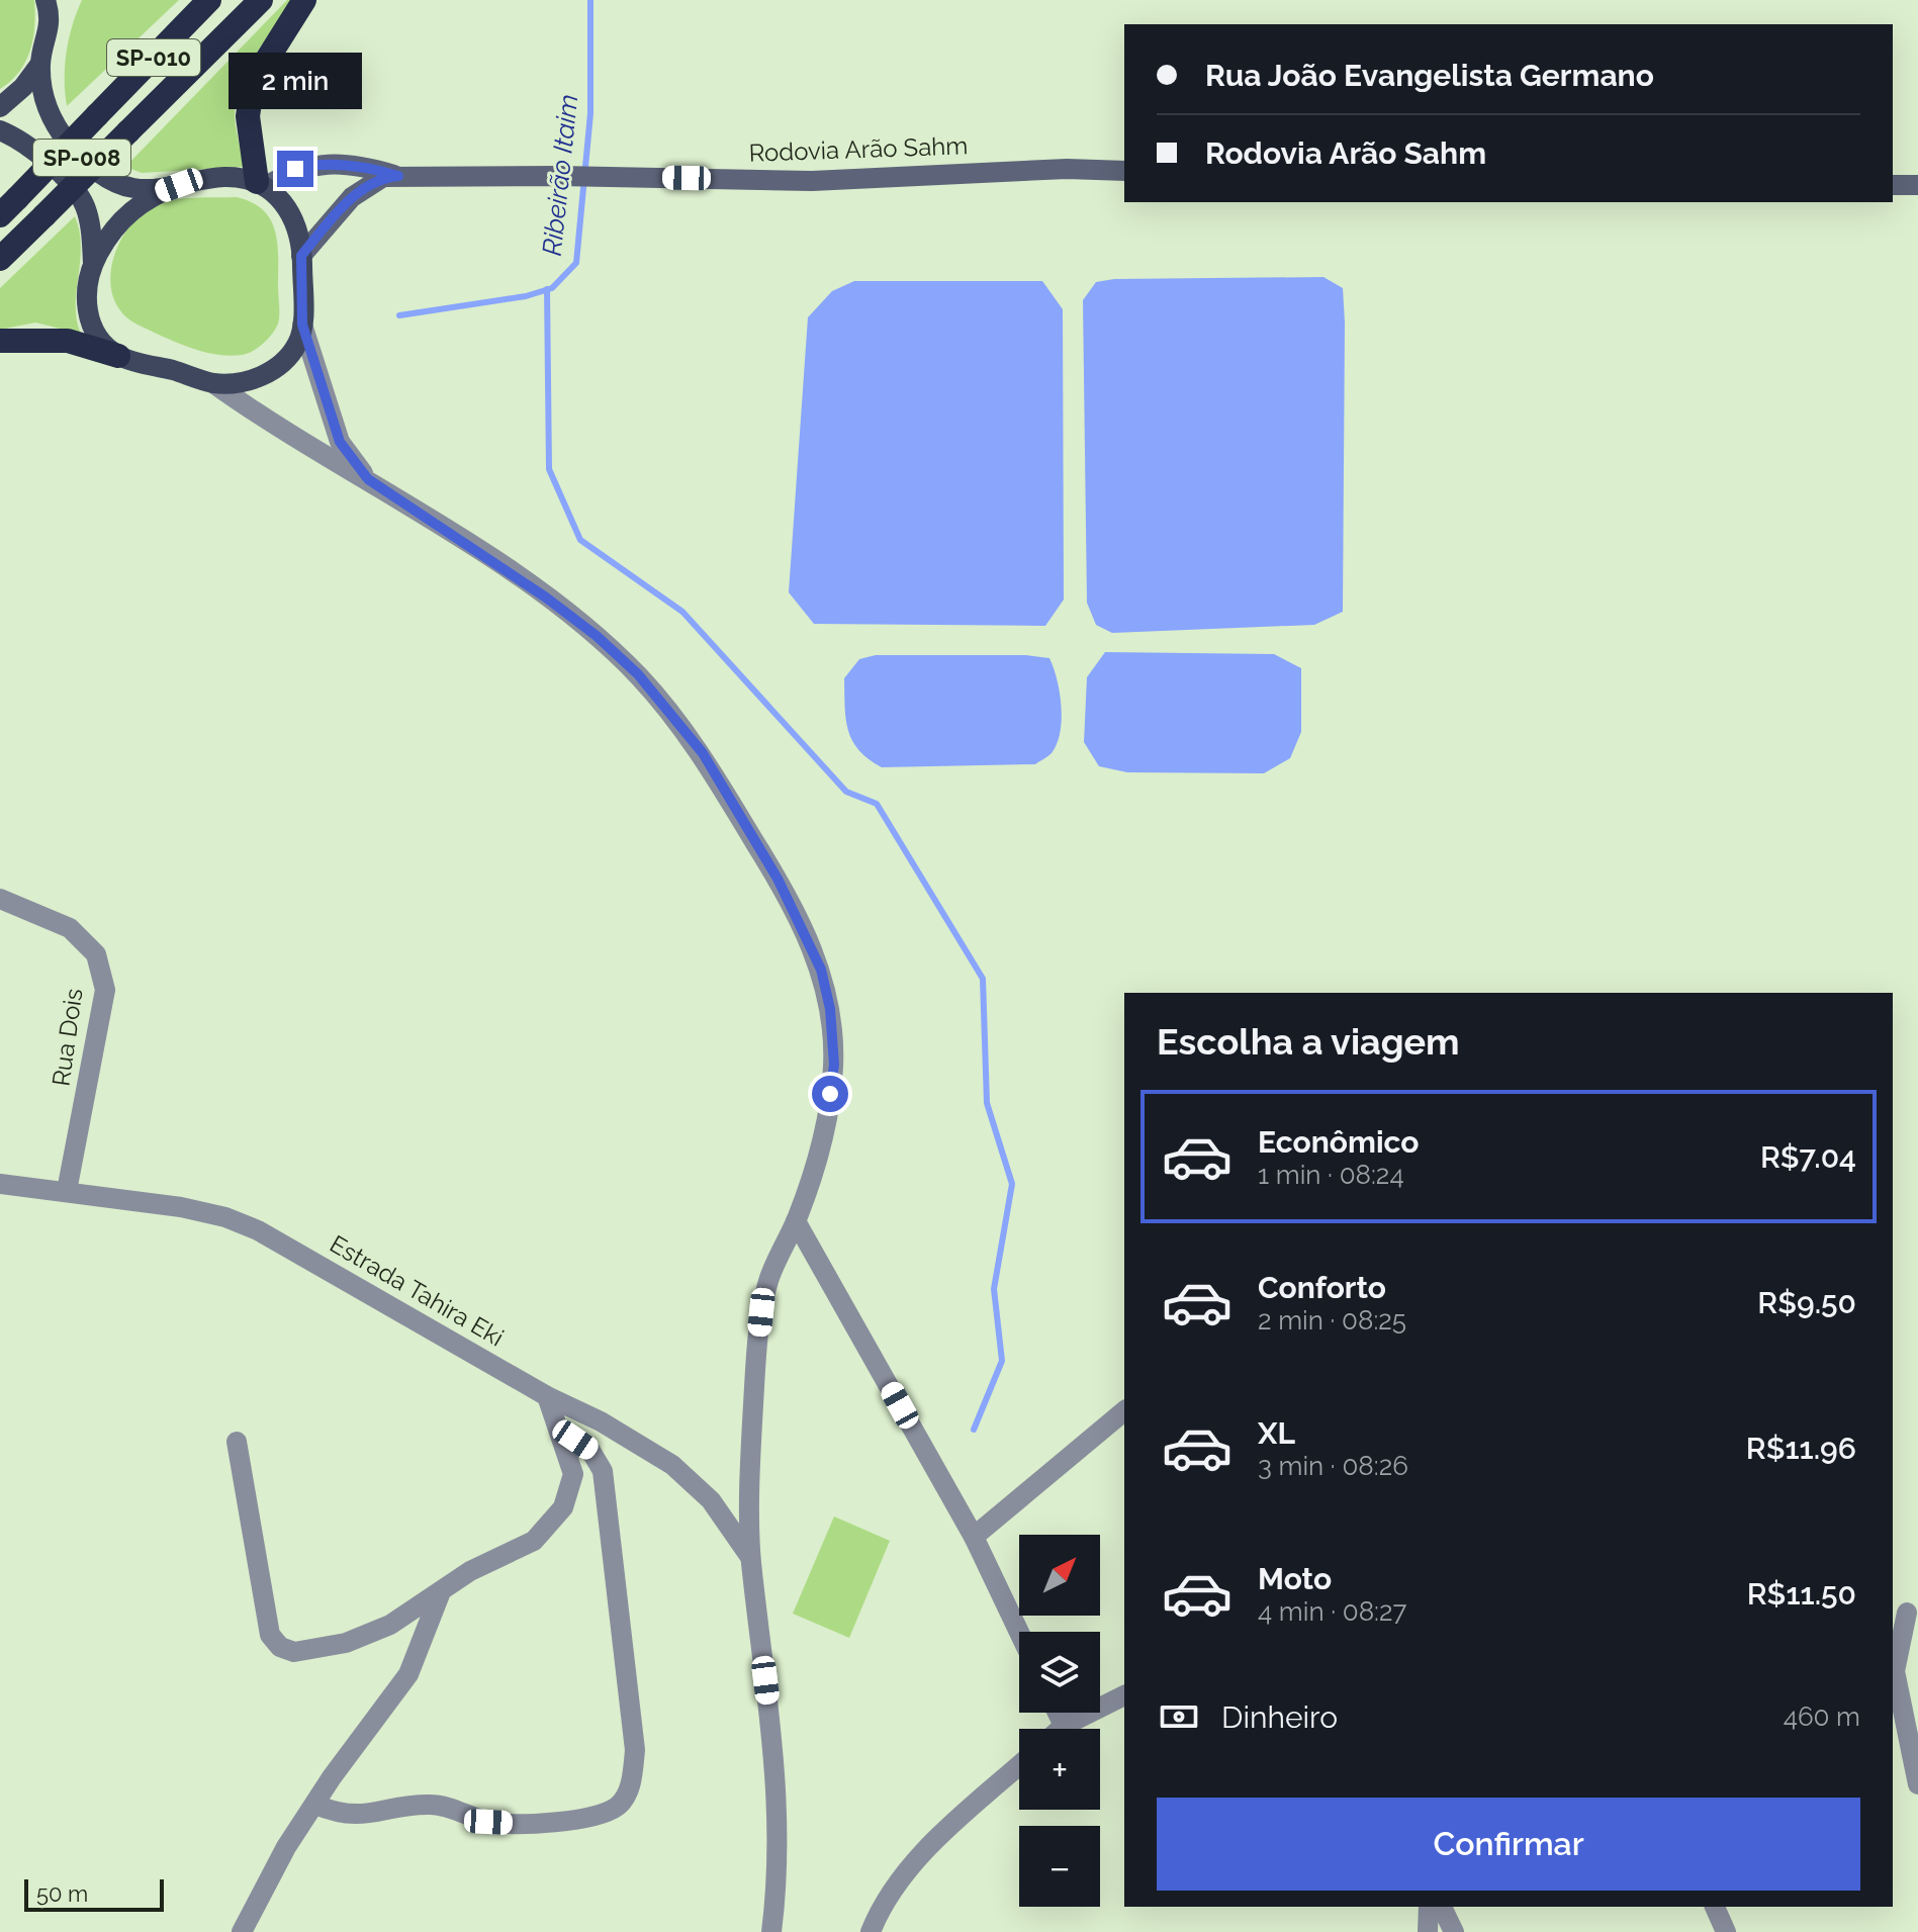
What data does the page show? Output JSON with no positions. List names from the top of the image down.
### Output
{
  "streets": {
    "highway": ["SP-010"],
    "main road": ["SP-008"],
    "street": ["Rodovia Arão Sahm", "Rua Dois", "Estrada Tahira Eki"]
  },
  "crossings": [
    ["Rodovia Arão Sahm", "SP-008"],
    ["Rua Dois", "Estrada Tahira Eki"]
  ],
  "water": ["Ribeirão Itaim"],
  "scale_bar": "50 m",
  "north": "top right",
  "page": {
    "banner": ["Rua João Evangelista Germano", "Rodovia Arão Sahm"],
    "bubble": "2 min",
    "heading": "Escolha a viagem",
    "list": [
      {
        "name": "Econômico",
        "note": "1 min · 08:24",
        "value": "R$7.04"
      },
      {
        "name": "Conforto",
        "note": "2 min · 08:25",
        "value": "R$9.50"
      },
      {
        "name": "XL",
        "note": "3 min · 08:26",
        "value": "R$11.96"
      },
      {
        "name": "Moto",
        "note": "4 min · 08:27",
        "value": "R$11.50"
      }
    ],
    "map_buttons": ["+", "−"],
    "pay": ["Dinheiro", "460 m"],
    "buttons": "Confirmar",
    "scale": "50 m"
  }
}
